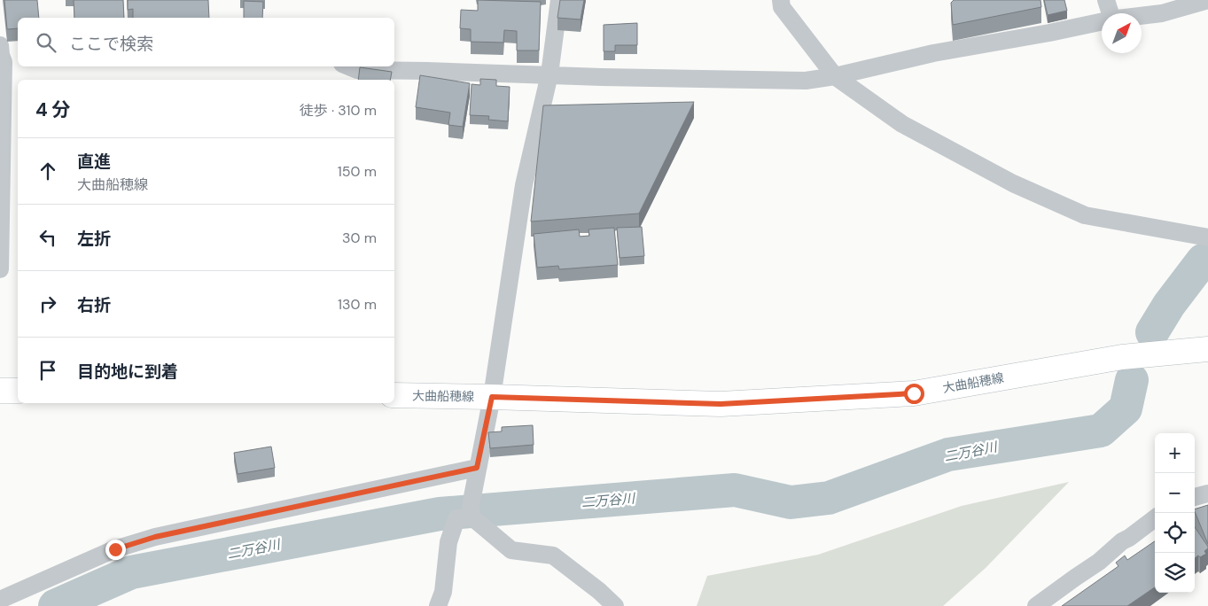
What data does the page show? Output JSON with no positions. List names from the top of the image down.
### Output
{
  "streets": {
    "main road": ["大曲船穂線"]
  },
  "water": ["二万谷川"],
  "north": "top right",
  "page": {
    "search": "ここで検索",
    "heading": ["4 分", "徒歩 · 310 m"],
    "list": [
      ["直進", "大曲船穂線", "150 m"],
      ["左折", "30 m"],
      ["右折", "130 m"],
      "目的地に到着"
    ],
    "map_buttons": ["+", "−"]
  }
}
